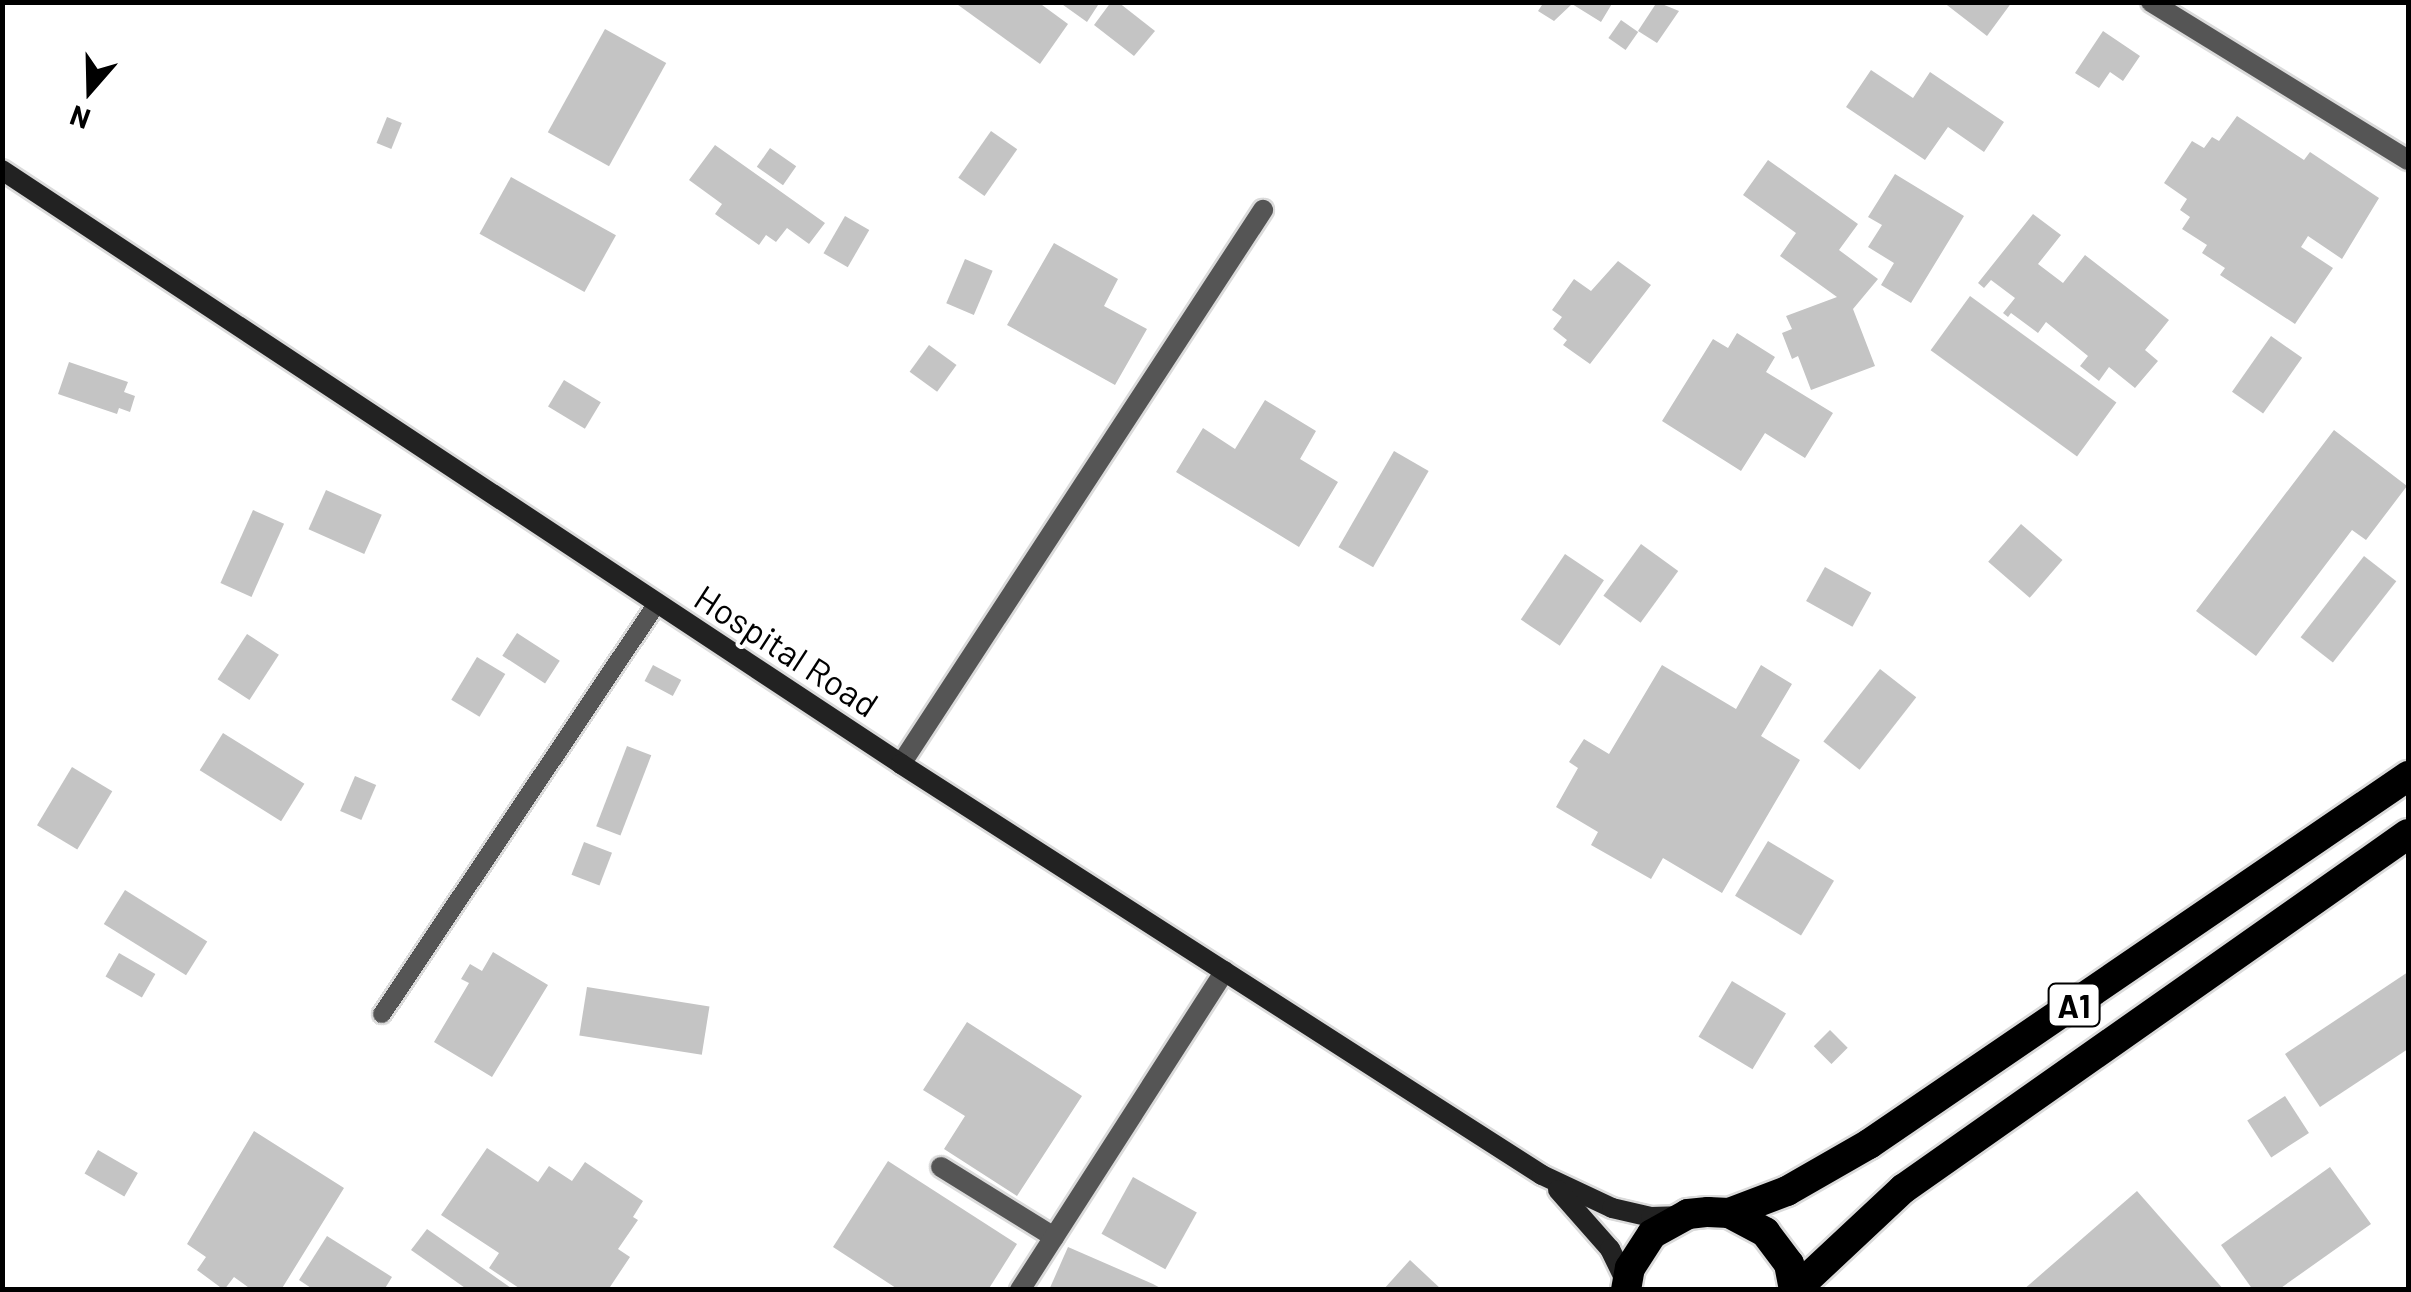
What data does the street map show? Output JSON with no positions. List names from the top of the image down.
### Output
{
  "streets": {
    "highway": ["A1"],
    "street": ["Hospital Road"]
  },
  "north": "bottom"
}
